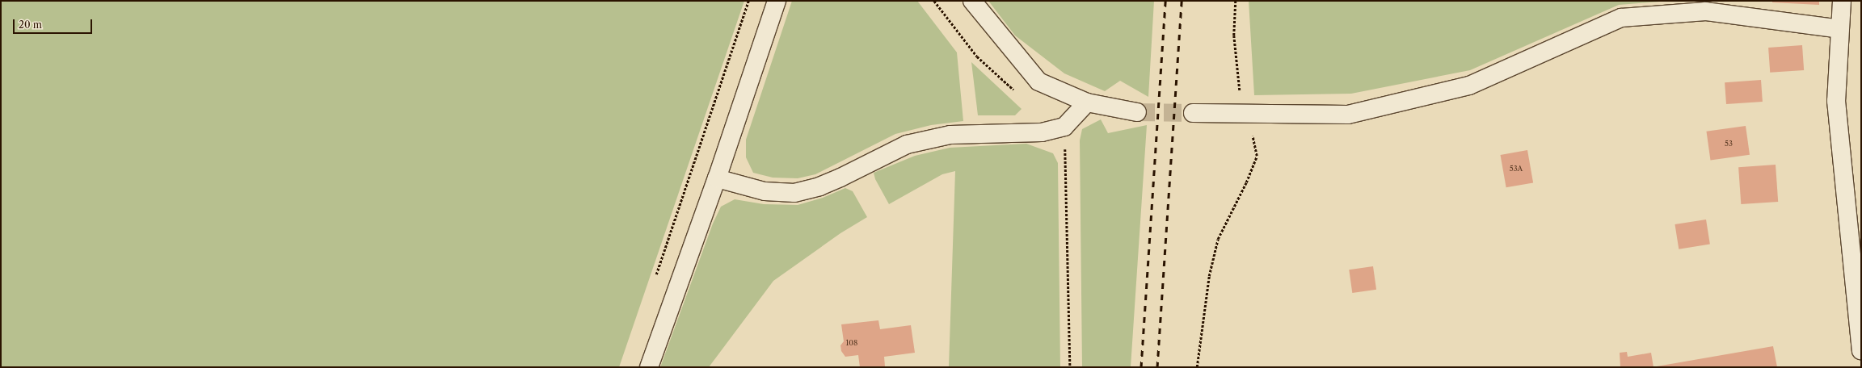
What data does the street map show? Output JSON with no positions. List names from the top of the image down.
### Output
{
  "house_numbers": ["53", "53A", "108"],
  "scale_bar": "20 m"
}
